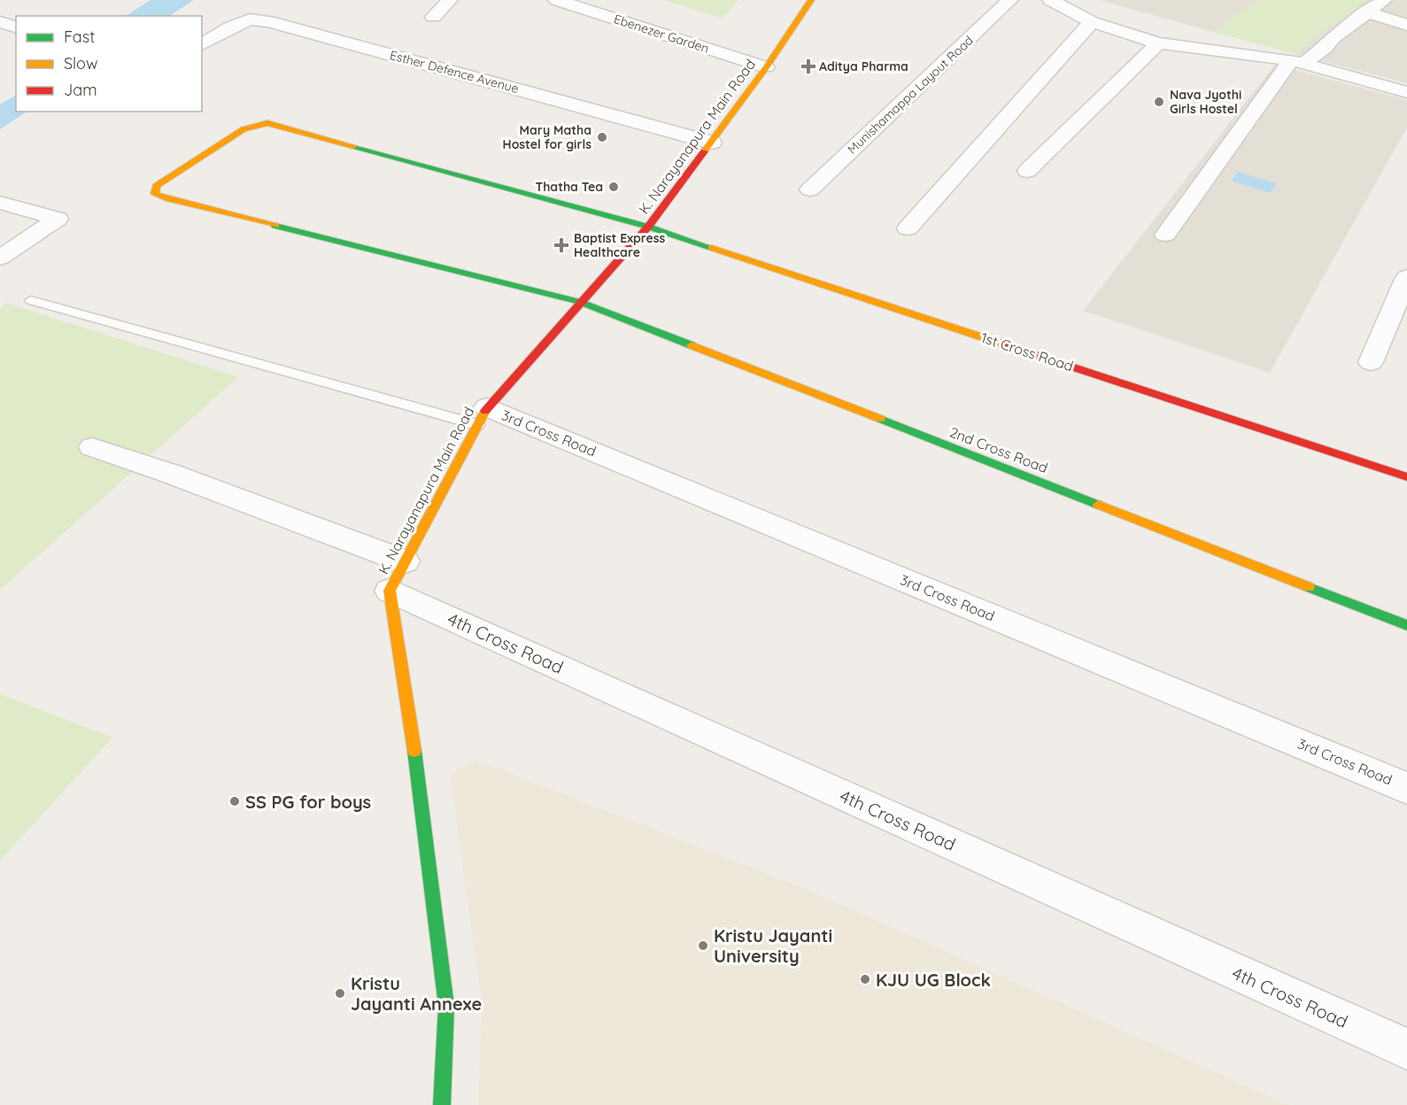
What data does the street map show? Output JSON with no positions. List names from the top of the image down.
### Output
{
  "streets": {
    "street": [
      "Ebenezer Garden",
      "Esther Defence Avenue",
      "Munishamappa Layout Road",
      "K. Narayanapura Main Road",
      "1st Cross Road",
      "3rd Cross Road",
      "2nd Cross Road",
      "4th Cross Road"
    ]
  },
  "crossings": [
    ["Ebenezer Garden", "K. Narayanapura Main Road"],
    ["Esther Defence Avenue", "K. Narayanapura Main Road"],
    ["K. Narayanapura Main Road", "1st Cross Road"],
    ["K. Narayanapura Main Road", "3rd Cross Road"],
    ["K. Narayanapura Main Road", "2nd Cross Road"],
    ["K. Narayanapura Main Road", "4th Cross Road"],
    ["1st Cross Road", "2nd Cross Road"]
  ],
  "places": {
    "health": ["Aditya Pharma", "Baptist Express Healthcare"],
    "other": [
      "Nava Jyothi Girls Hostel",
      "Mary Matha Hostel for girls",
      "Thatha Tea",
      "SS PG for boys",
      "Kristu Jayanti University",
      "KJU UG Block",
      "Kristu Jayanti Annexe"
    ]
  },
  "legend": ["Fast", "Slow", "Jam"]
}
